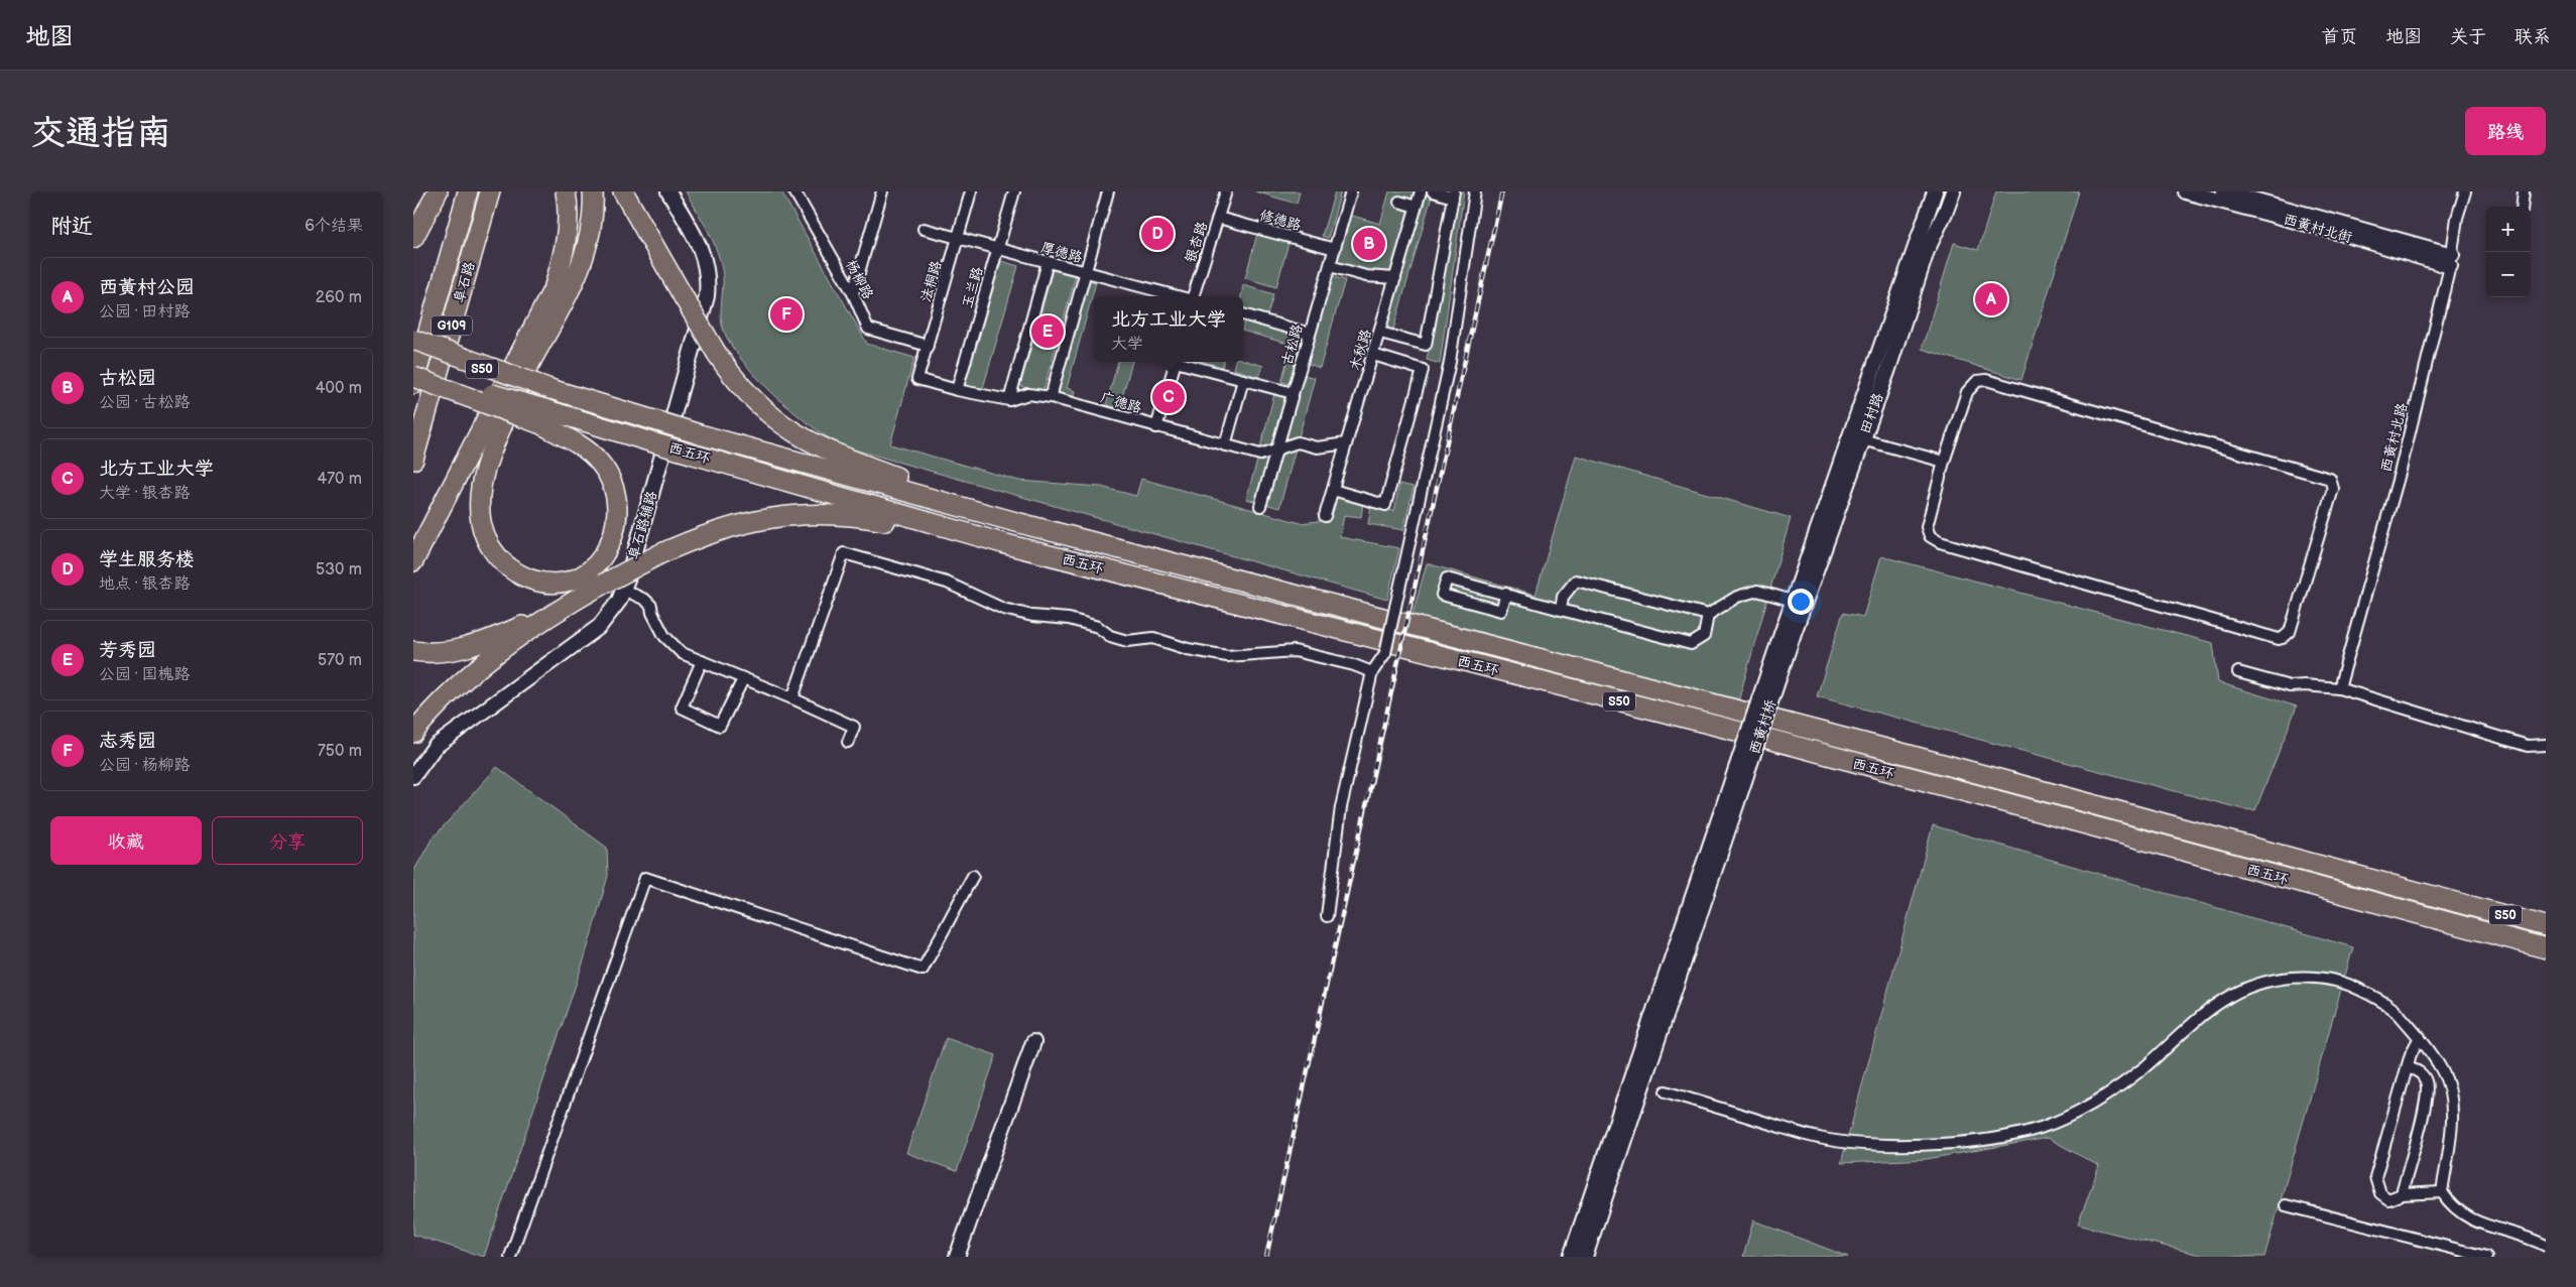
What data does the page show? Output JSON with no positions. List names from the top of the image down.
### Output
{
  "streets": {
    "highway": [
      "阜石路",
      "G109",
      "S50",
      "西五环"
    ],
    "main road": [
      "西黄村北街",
      "田村路",
      "阜石路辅路",
      "西黄村桥"
    ],
    "street": [
      "修德路",
      "银杏路",
      "厚德路",
      "杨柳路",
      "法桐路",
      "玉兰路",
      "古松路",
      "木秋路",
      "广德路",
      "西黄村北路"
    ]
  },
  "crossings": [
    ["修德路", "银杏路"],
    ["修德路", "古松路"],
    ["西黄村北街", "西黄村北路"],
    ["厚德路", "法桐路"],
    ["厚德路", "玉兰路"],
    ["杨柳路", "法桐路"],
    ["法桐路", "广德路"],
    ["玉兰路", "广德路"],
    ["古松路", "广德路"],
    ["木秋路", "广德路"],
    ["田村路", "西黄村桥"]
  ],
  "page": {
    "header": "地图",
    "nav": [
      "首页",
      "地图",
      "关于",
      "联系"
    ],
    "buttons": [
      "路线",
      ["收藏", "分享"]
    ],
    "title": "交通指南",
    "heading": ["附近", "6个结果"],
    "map_buttons": ["+", "−"],
    "pins": [
      "D",
      "B",
      "A",
      "F",
      "E",
      "C"
    ],
    "list": [
      {
        "mark": "A",
        "name": "西黄村公园",
        "note": "公园 · 田村路",
        "value": "260 m"
      },
      {
        "mark": "B",
        "name": "古松园",
        "note": "公园 · 古松路",
        "value": "400 m"
      },
      {
        "mark": "C",
        "name": "北方工业大学",
        "note": "大学 · 银杏路",
        "value": "470 m"
      },
      {
        "mark": "D",
        "name": "学生服务楼",
        "note": "地点 · 银杏路",
        "value": "530 m"
      },
      {
        "mark": "E",
        "name": "芳秀园",
        "note": "公园 · 国槐路",
        "value": "570 m"
      },
      {
        "mark": "F",
        "name": "志秀园",
        "note": "公园 · 杨柳路",
        "value": "750 m"
      }
    ],
    "popup": ["北方工业大学", "大学"]
  }
}
